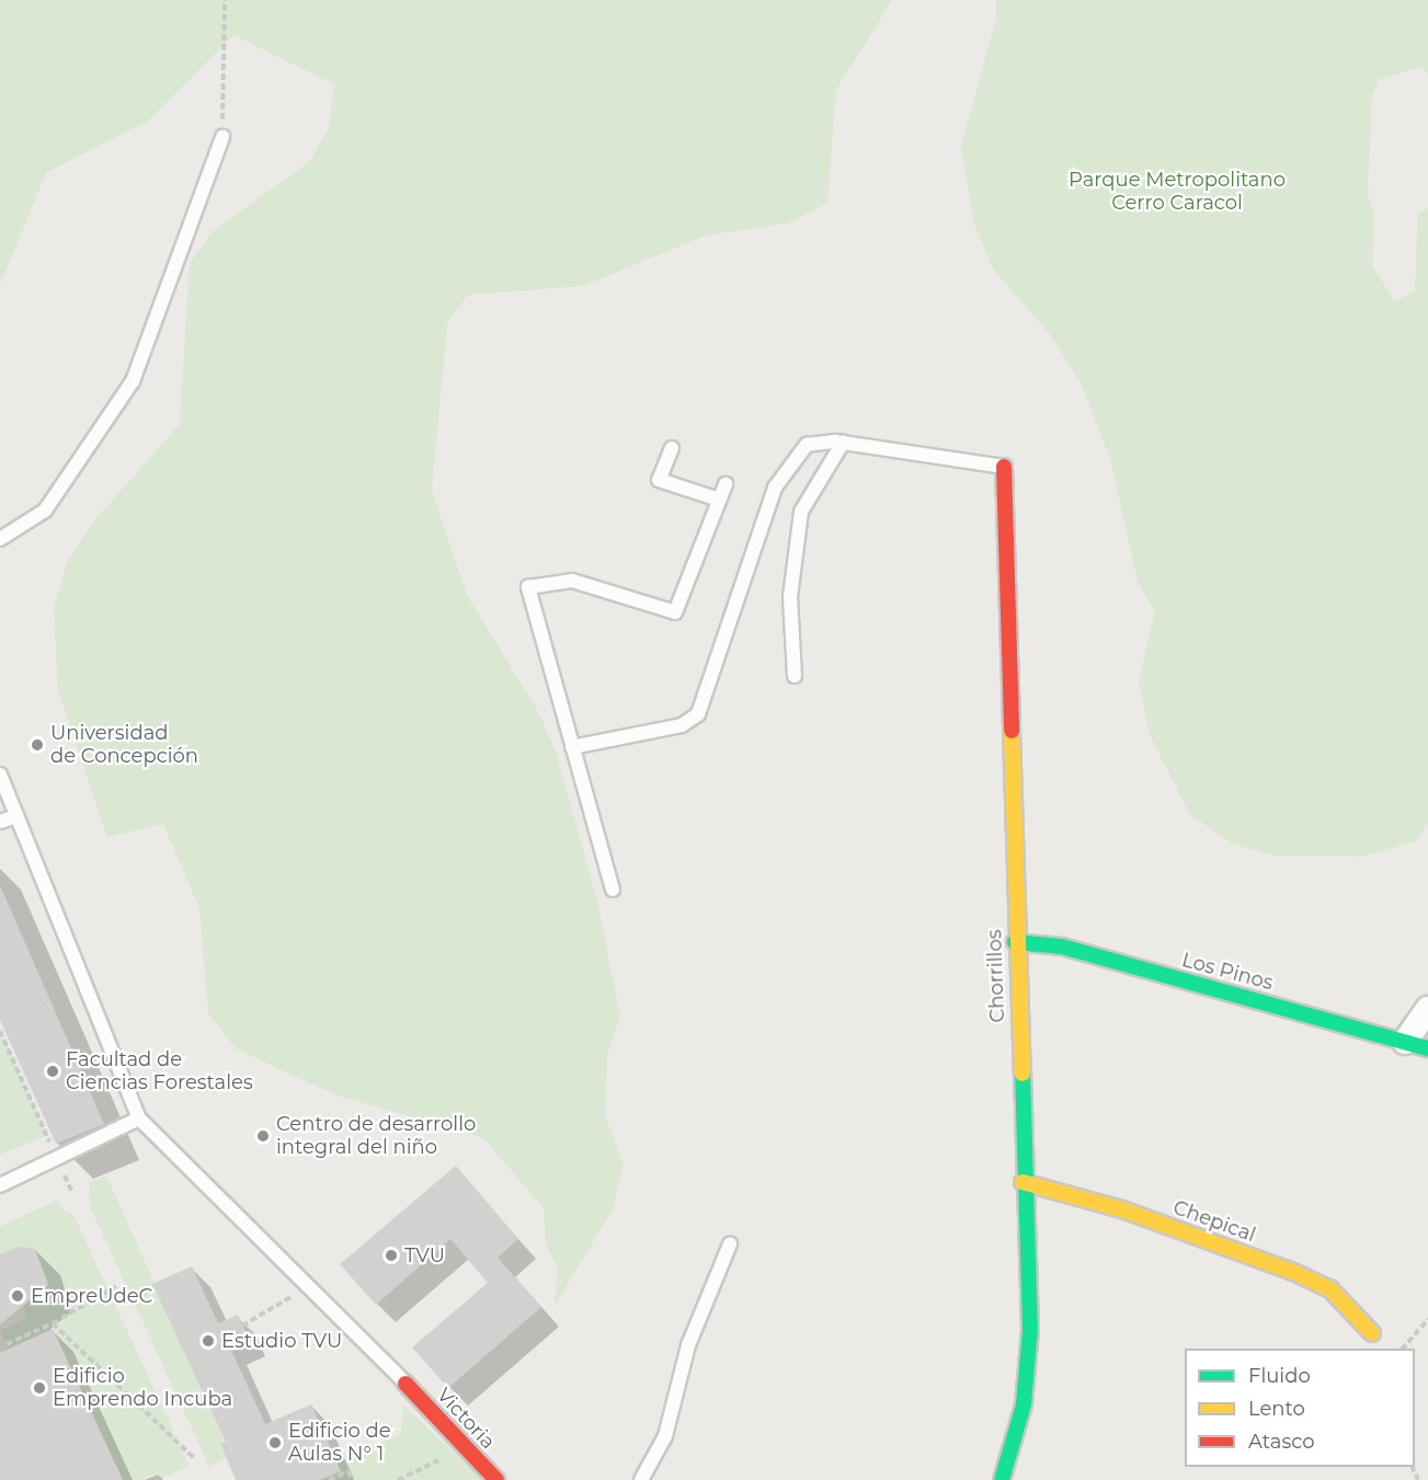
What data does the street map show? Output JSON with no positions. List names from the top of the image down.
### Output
{
  "streets": {
    "street": [
      "Los Pinos",
      "Chorrillos",
      "Chepical",
      "Victoria"
    ]
  },
  "crossings": [
    ["Los Pinos", "Chorrillos"],
    ["Chorrillos", "Chepical"]
  ],
  "parks": ["Parque Metropolitano Cerro Caracol"],
  "places": [
    "Universidad de Concepción",
    "Facultad de Ciencias Forestales",
    "Centro de desarrollo integral del niño",
    "TVU",
    "EmpreUdeC",
    "Estudio TVU",
    "Edificio Emprendo Incuba",
    "Edificio de Aulas N° 1"
  ],
  "legend": ["Fluido", "Lento", "Atasco"]
}
